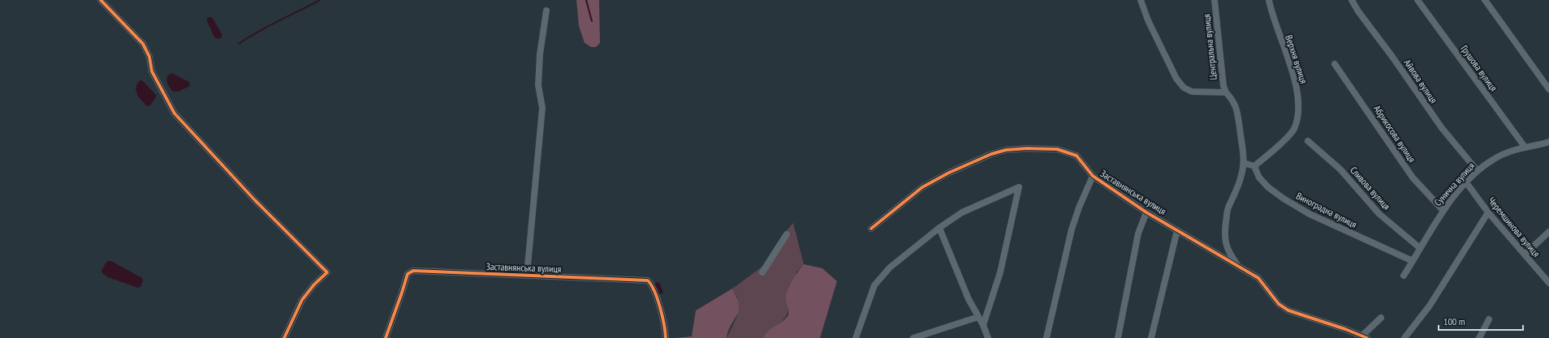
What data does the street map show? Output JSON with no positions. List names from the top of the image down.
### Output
{
  "streets": {
    "street": [
      "Центральна вулиця",
      "Верхня вулиця",
      "Грушова вулиця",
      "Айвова вулиця",
      "Абрикосова вулиця",
      "Сунична вулиця",
      "Сливова вулиця",
      "Заставнянська вулиця",
      "Виноградна вулиця",
      "Черемшинова вулиця"
    ]
  },
  "crossings": [
    ["Верхня вулиця", "Виноградна вулиця"],
    ["Грушова вулиця", "Сунична вулиця"],
    ["Айвова вулиця", "Сунична вулиця"],
    ["Абрикосова вулиця", "Сунична вулиця"],
    ["Сунична вулиця", "Сливова вулиця"],
    ["Сунична вулиця", "Виноградна вулиця"],
    ["Сунична вулиця", "Черемшинова вулиця"]
  ],
  "scale_bar": "100 m"
}
